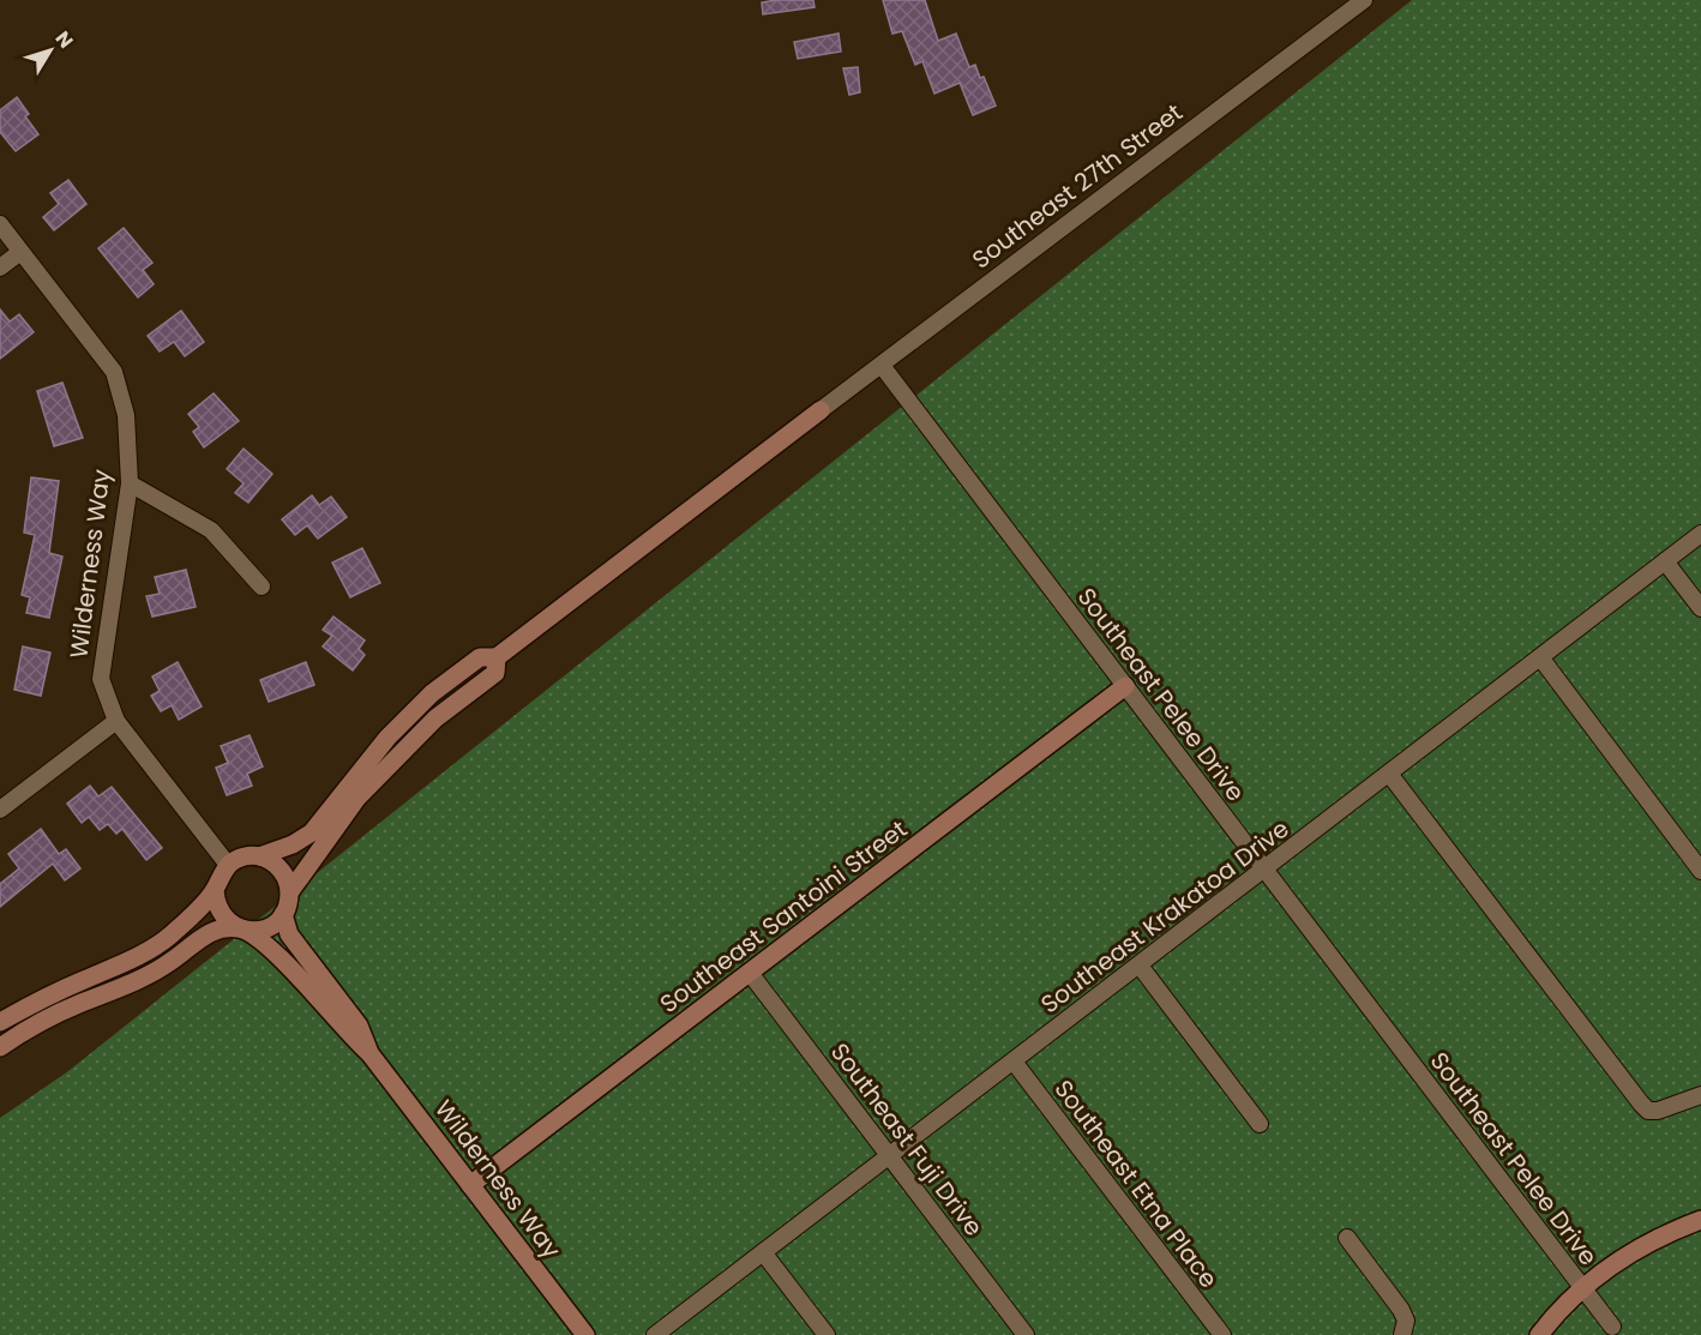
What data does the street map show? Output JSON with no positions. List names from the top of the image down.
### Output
{
  "streets": {
    "main road": ["Wilderness Way", "Southeast Santoini Street"],
    "street": [
      "Southeast 27th Street",
      "Southeast Pelee Drive",
      "Southeast Krakatoa Drive",
      "Southeast Fuji Drive",
      "Southeast Etna Place"
    ]
  },
  "crossings": [
    ["Southeast 27th Street", "Southeast Pelee Drive"],
    ["Wilderness Way", "Southeast Santoini Street"],
    ["Southeast Pelee Drive", "Southeast Santoini Street"],
    ["Southeast Pelee Drive", "Southeast Krakatoa Drive"],
    ["Southeast Santoini Street", "Southeast Fuji Drive"],
    ["Southeast Krakatoa Drive", "Southeast Fuji Drive"],
    ["Southeast Krakatoa Drive", "Southeast Etna Place"]
  ],
  "north": "top right"
}
